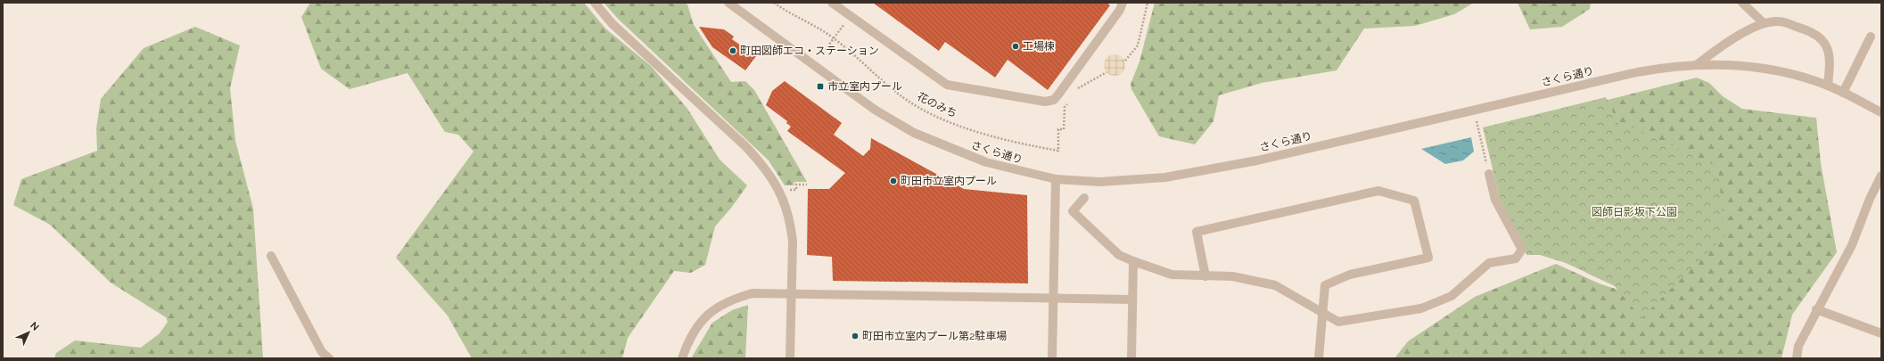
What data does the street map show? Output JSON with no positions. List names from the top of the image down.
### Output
{
  "streets": {
    "street": ["さくら通り"],
    "path": ["花のみち"]
  },
  "parks": ["図師日影坂下公園"],
  "places": {
    "other": [
      "工場棟",
      "町田図師エコ・ステーション",
      "町田市立室内プール",
      "町田市立室内プール第2駐車場"
    ],
    "transit": ["市立室内プール"]
  },
  "north": "top right"
}
